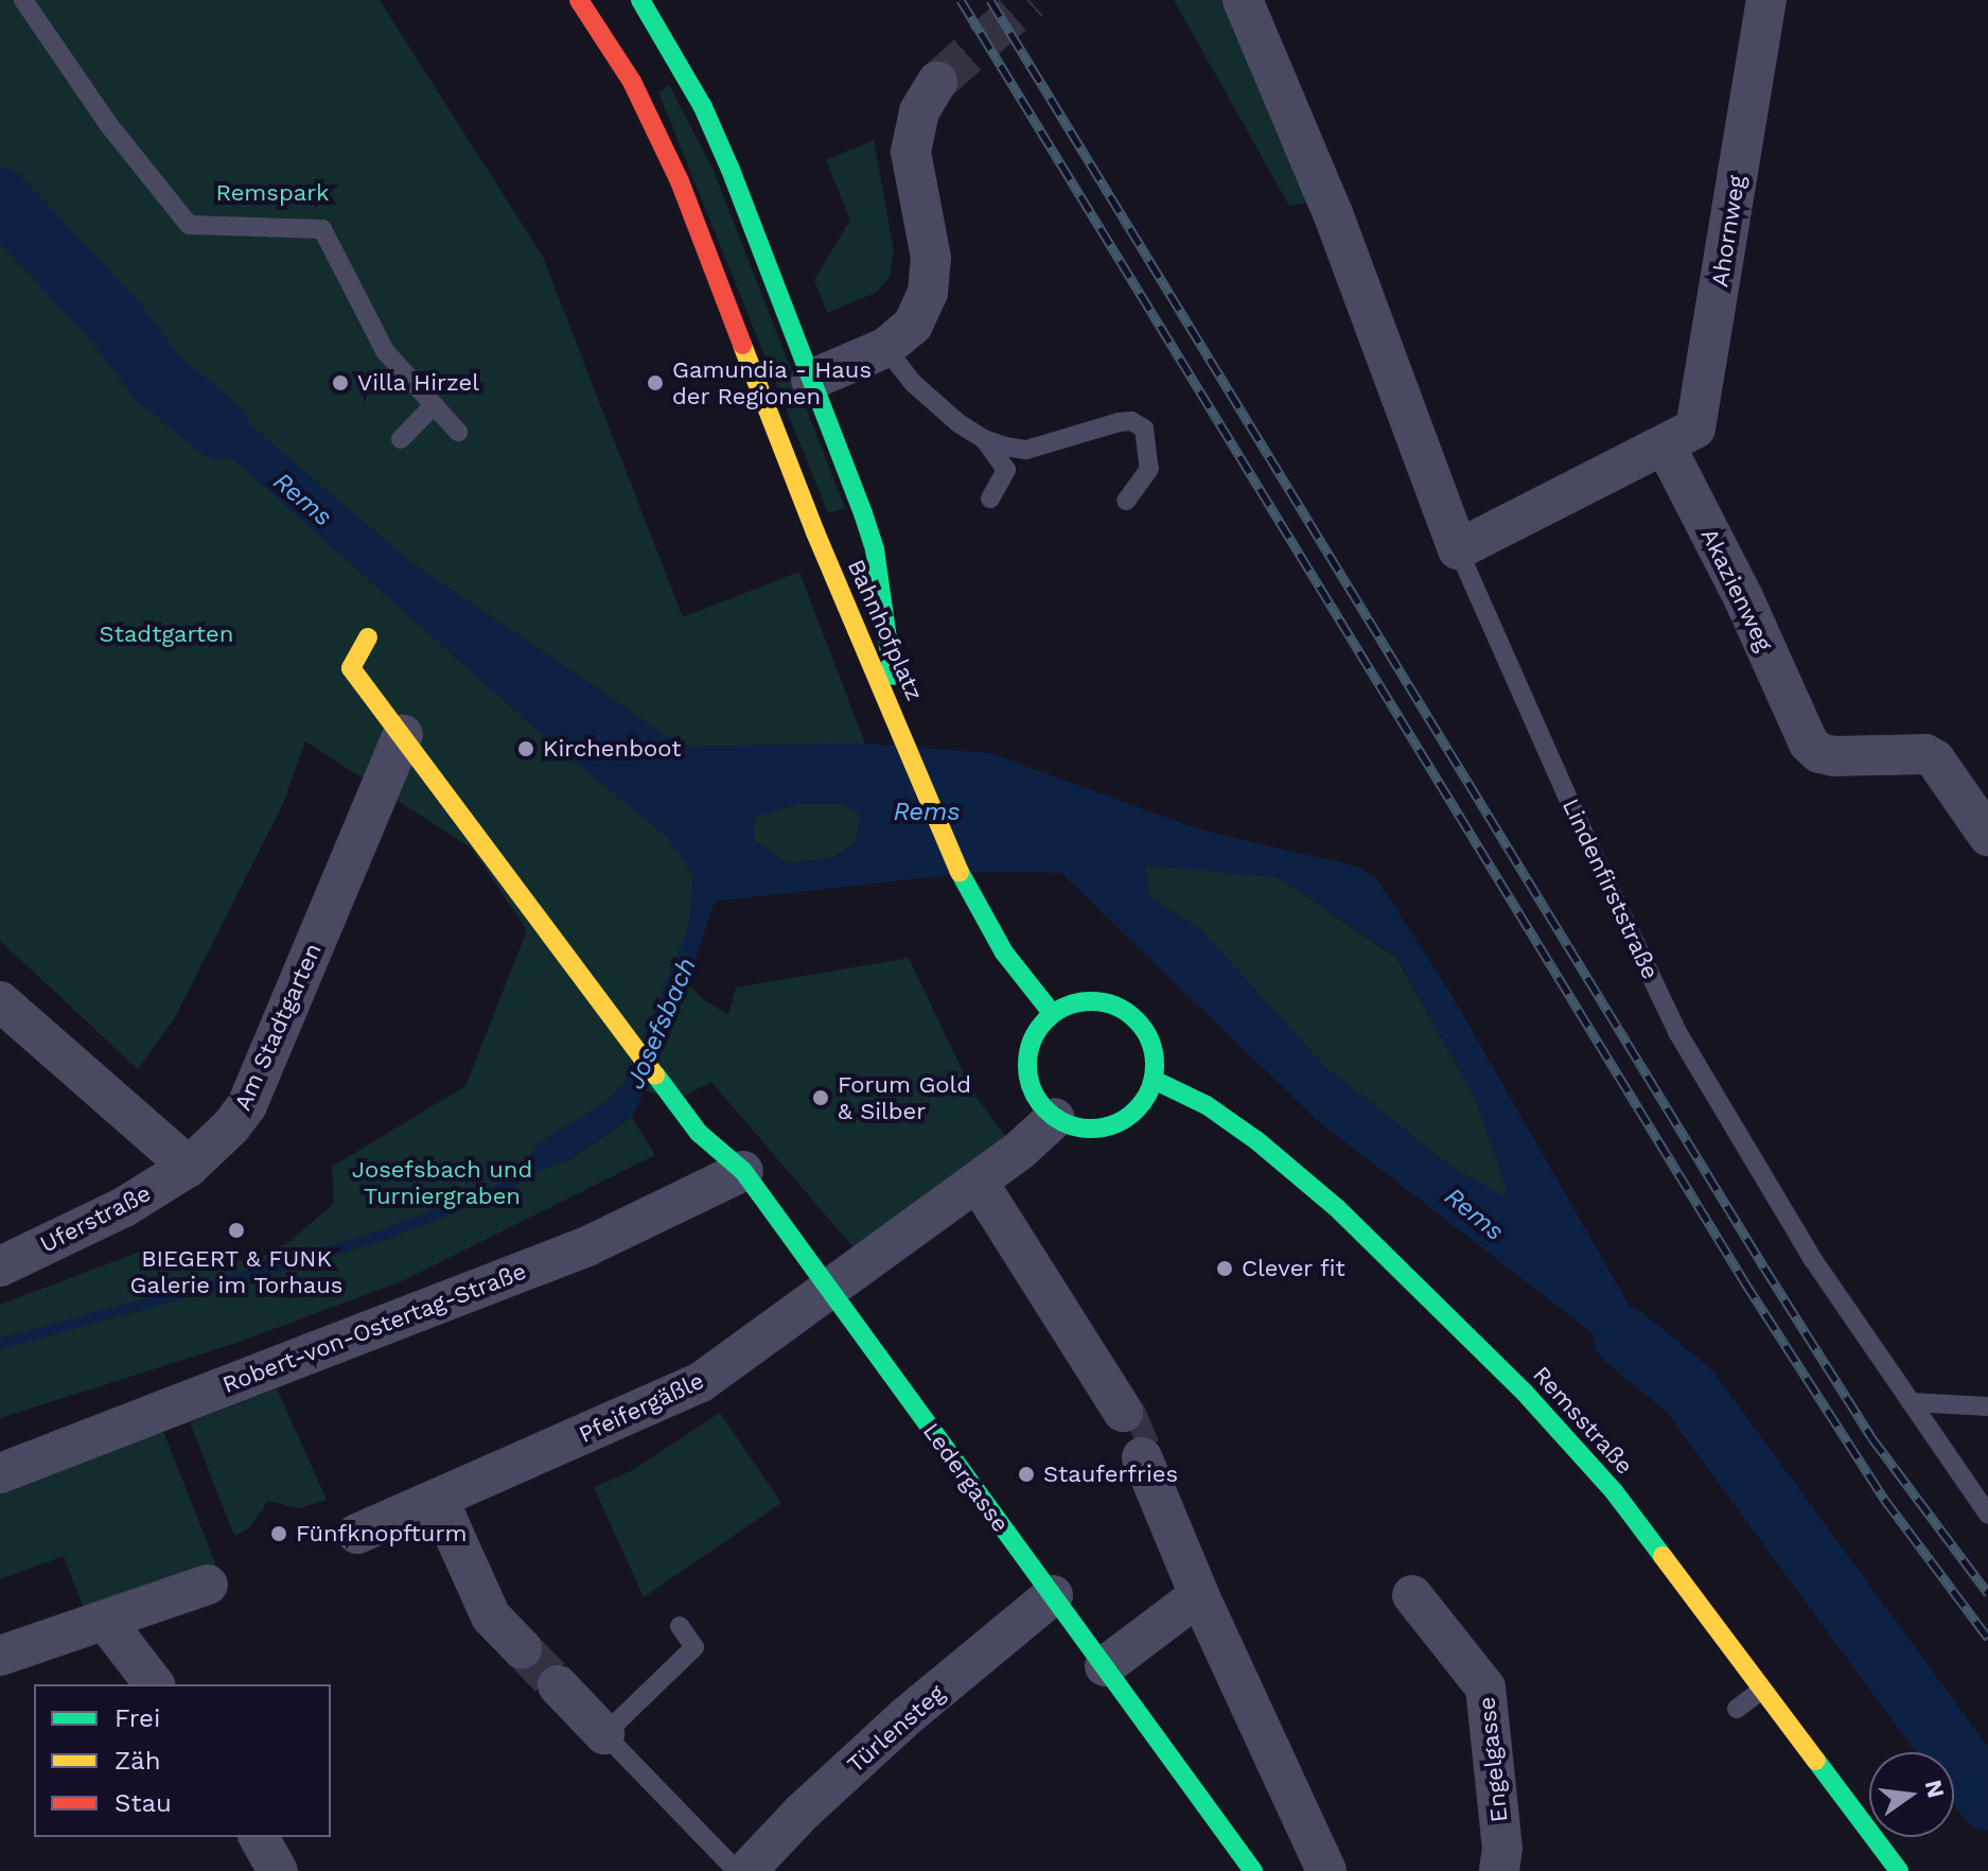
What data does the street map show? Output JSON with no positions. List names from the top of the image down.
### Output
{
  "streets": {
    "main road": ["Bahnhofplatz", "Remsstraße", "Ledergasse"],
    "street": [
      "Ahornweg",
      "Akazienweg",
      "Lindenfirststraße",
      "Am Stadtgarten",
      "Uferstraße",
      "Robert-von-Ostertag-Straße",
      "Pfeifergäßle",
      "Türlensteg",
      "Engelgasse"
    ]
  },
  "crossings": [
    ["Ahornweg", "Akazienweg"],
    ["Am Stadtgarten", "Uferstraße"],
    ["Am Stadtgarten", "Ledergasse"],
    ["Robert-von-Ostertag-Straße", "Ledergasse"],
    ["Pfeifergäßle", "Ledergasse"],
    ["Ledergasse", "Türlensteg"]
  ],
  "water": ["Rems", "Josefsbach"],
  "parks": ["Remspark", "Stadtgarten", "Josefsbach und Turniergraben"],
  "places": [
    "Villa Hirzel",
    "Gamundia - Haus der Regionen",
    "Kirchenboot",
    "Forum Gold & Silber",
    "BIEGERT & FUNK Galerie im Torhaus",
    "Clever fit",
    "Stauferfries",
    "Fünfknopfturm"
  ],
  "legend": ["Frei", "Zäh", "Stau"],
  "north": "right"
}
